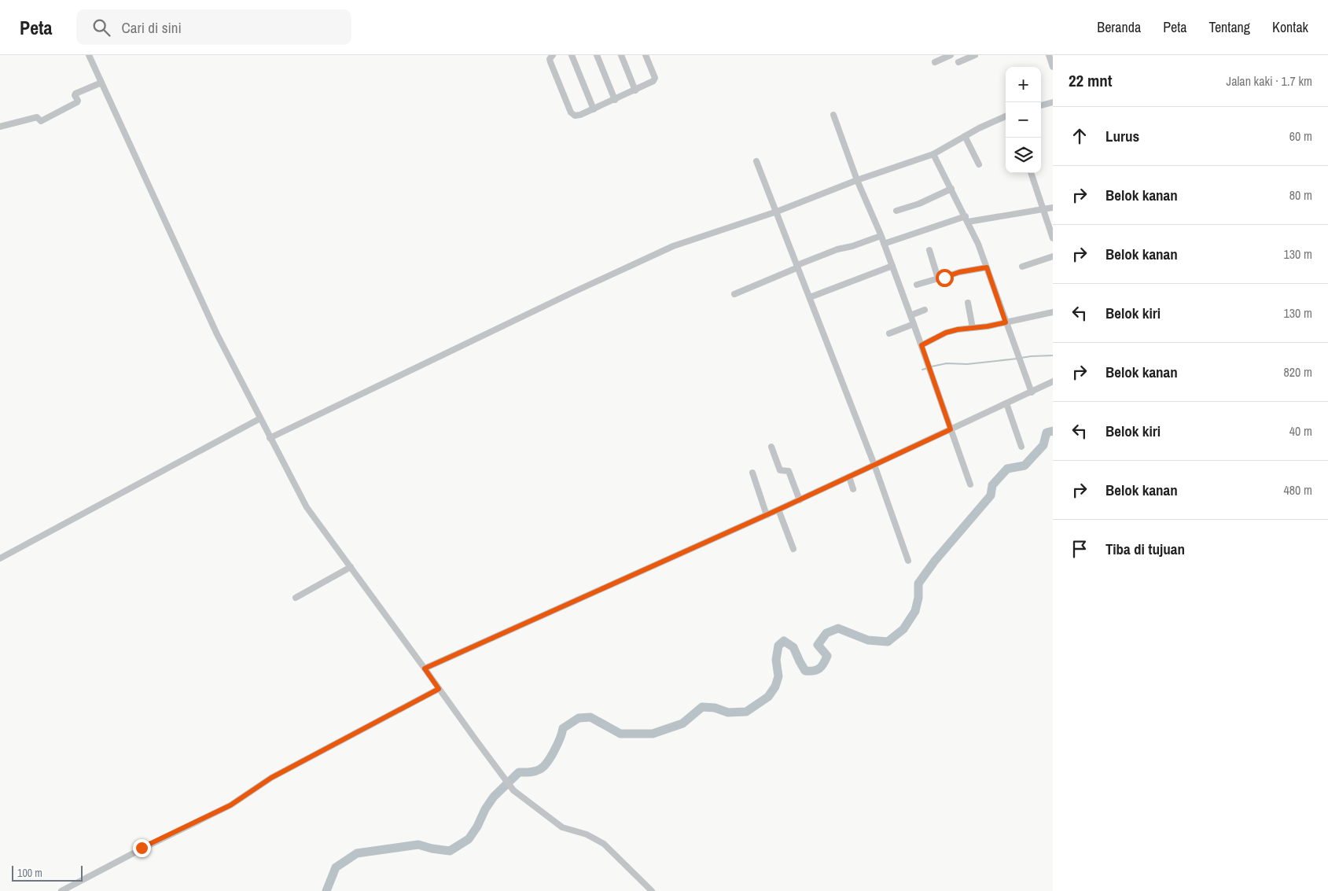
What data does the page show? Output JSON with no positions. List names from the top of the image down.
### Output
{
  "scale_bar": "100 m",
  "page": {
    "header": "Peta",
    "search": "Cari di sini",
    "nav": [
      "Beranda",
      "Peta",
      "Tentang",
      "Kontak"
    ],
    "heading": ["22 mnt", "Jalan kaki · 1.7 km"],
    "map_buttons": ["+", "−"],
    "list": [
      ["Lurus", "60 m"],
      ["Belok kanan", "80 m"],
      ["Belok kanan", "130 m"],
      ["Belok kiri", "130 m"],
      ["Belok kanan", "820 m"],
      ["Belok kiri", "40 m"],
      ["Belok kanan", "480 m"],
      "Tiba di tujuan"
    ],
    "scale": "100 m"
  }
}
